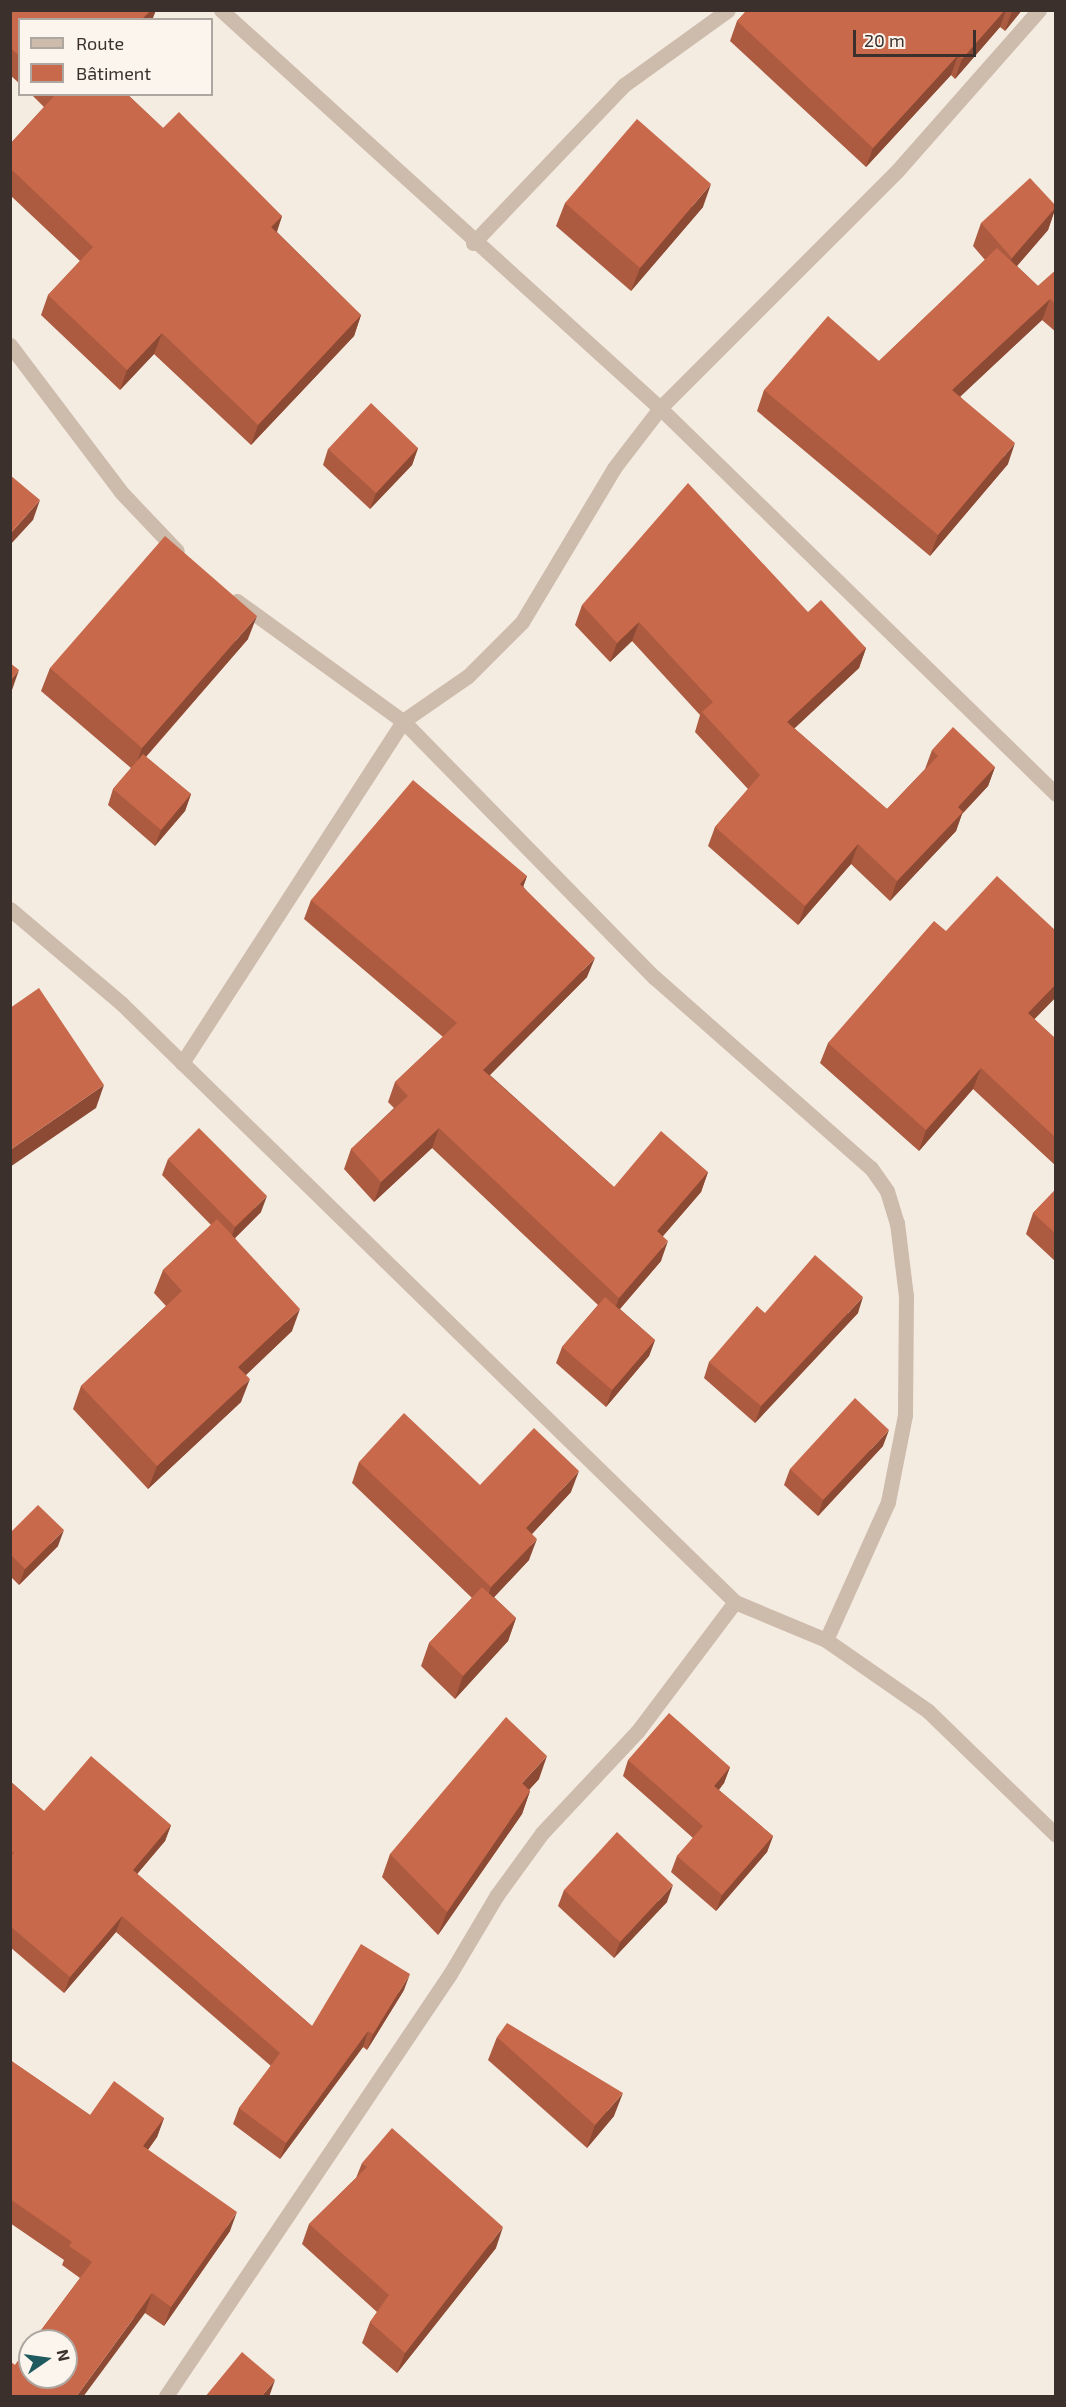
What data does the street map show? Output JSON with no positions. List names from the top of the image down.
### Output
{
  "legend": ["Route", "Bâtiment"],
  "scale_bar": "20 m",
  "north": "right"
}
